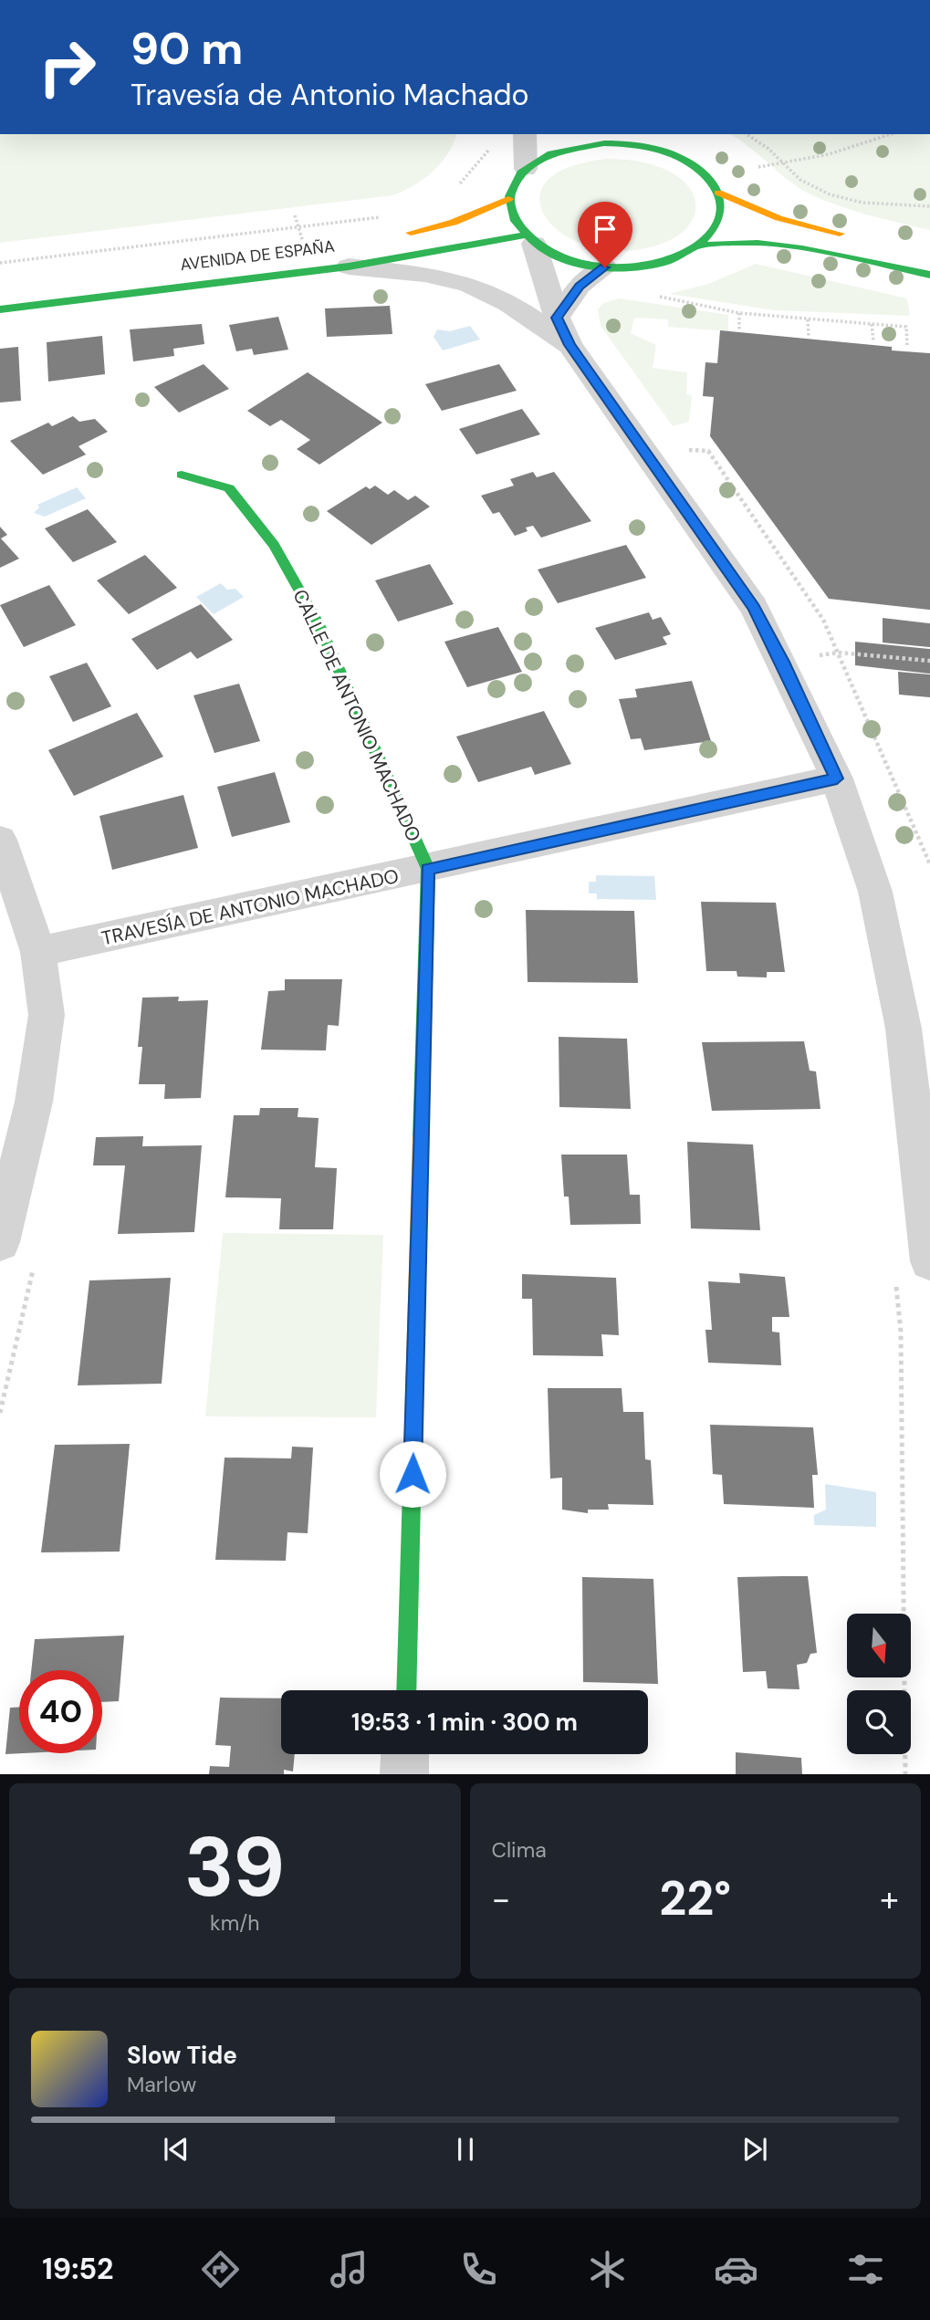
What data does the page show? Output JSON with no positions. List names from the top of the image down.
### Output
{
  "streets": {
    "street": ["AVENIDA DE ESPAÑA", "CALLE DE ANTONIO MACHADO", "TRAVESÍA DE ANTONIO MACHADO"]
  },
  "crossings": [
    ["CALLE DE ANTONIO MACHADO", "TRAVESÍA DE ANTONIO MACHADO"]
  ],
  "north": "bottom",
  "page": {
    "turn": ["90 m", "Travesía de Antonio Machado"],
    "limit": "40",
    "trip": "19:53 · 1 min · 300 m",
    "tile": [
      ["39", "km/h"],
      "Clima"
    ],
    "heat": ["−", "22°", "+"],
    "song": ["Slow Tide", "Marlow"],
    "tabs": "19:52"
  }
}
